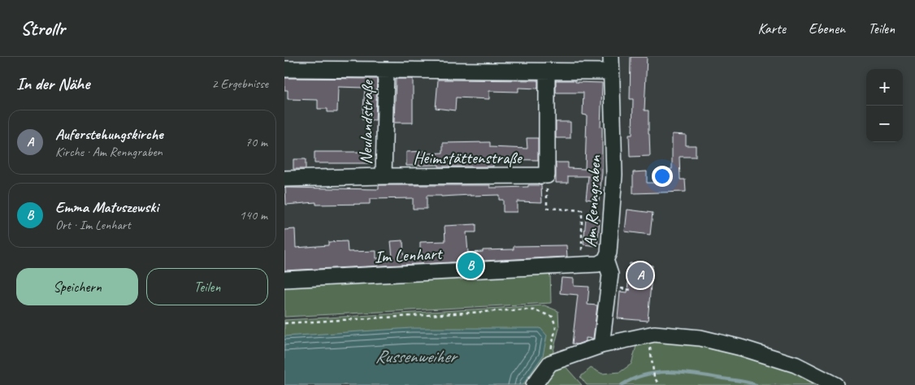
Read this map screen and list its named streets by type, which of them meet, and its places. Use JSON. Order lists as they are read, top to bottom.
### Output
{
  "streets": {
    "street": [
      "Neulandstraße",
      "Heimstättenstraße",
      "Am Renngraben",
      "Im Lenhart"
    ]
  },
  "crossings": [
    ["Neulandstraße", "Heimstättenstraße"],
    ["Am Renngraben", "Im Lenhart"]
  ],
  "water": ["Russenweiher"],
  "page": {
    "header": "Strollr",
    "nav": ["Karte", "Ebenen", "Teilen"],
    "heading": ["In der Nähe", "2 Ergebnisse"],
    "map_buttons": ["+", "−"],
    "list": [
      {
        "mark": "A",
        "name": "Auferstehungskirche",
        "note": "Kirche · Am Renngraben",
        "value": "70 m"
      },
      {
        "mark": "B",
        "name": "Emma Matuszewski",
        "note": "Ort · Im Lenhart",
        "value": "140 m"
      }
    ],
    "pins": ["B", "A"],
    "buttons": ["Speichern", "Teilen"]
  }
}
